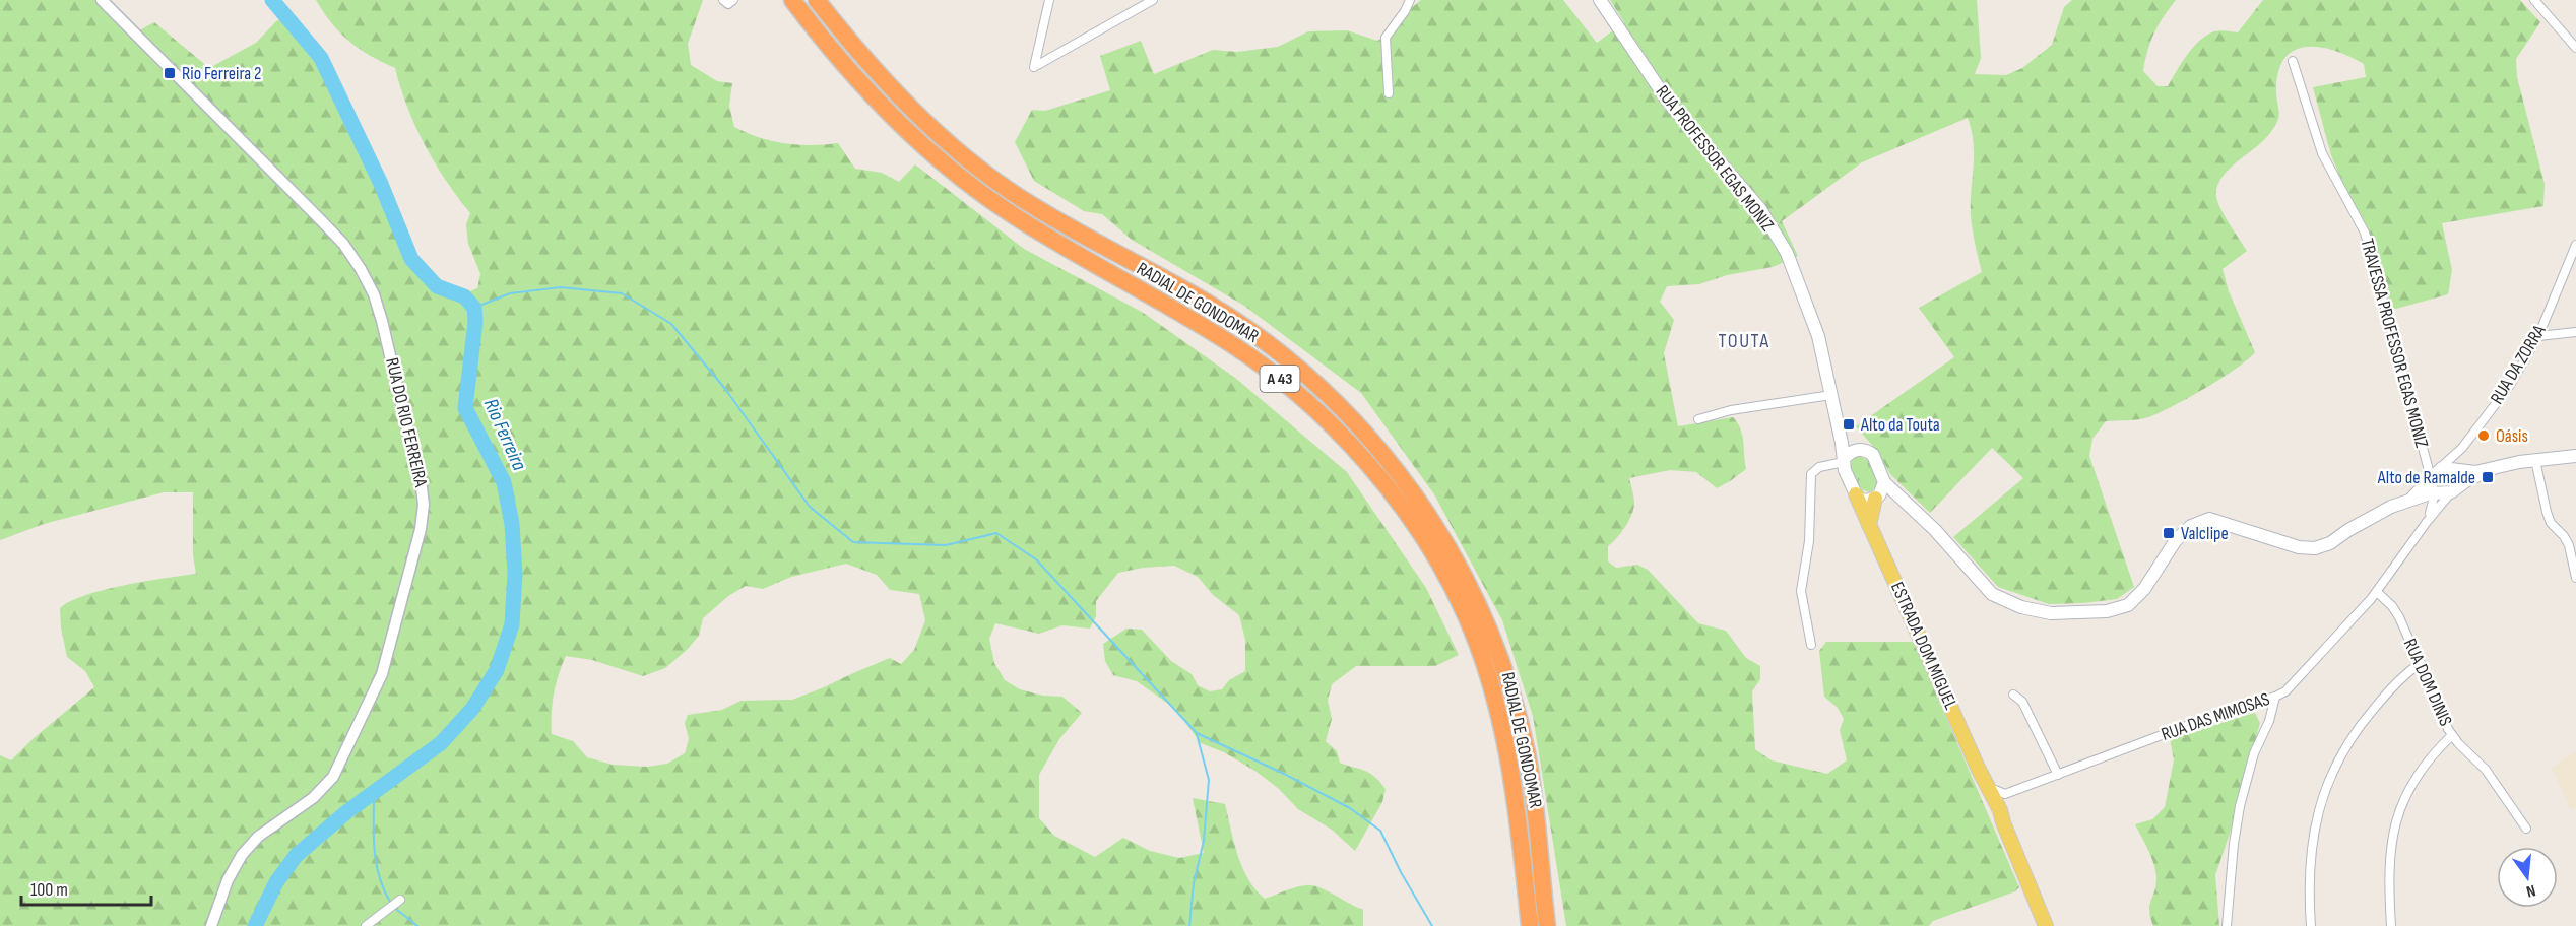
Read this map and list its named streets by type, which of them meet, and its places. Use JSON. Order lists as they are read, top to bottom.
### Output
{
  "streets": {
    "highway": ["RADIAL DE GONDOMAR", "A 43"],
    "main road": ["RUA PROFESSOR EGAS MONIZ", "ESTRADA DOM MIGUEL"],
    "street": [
      "TRAVESSA PROFESSOR EGAS MONIZ",
      "RUA DA ZORRA",
      "RUA DO RIO FERREIRA",
      "RUA DOM DINIS",
      "RUA DAS MIMOSAS"
    ]
  },
  "crossings": [
    ["RUA PROFESSOR EGAS MONIZ", "ESTRADA DOM MIGUEL"],
    ["TRAVESSA PROFESSOR EGAS MONIZ", "RUA DA ZORRA"],
    ["TRAVESSA PROFESSOR EGAS MONIZ", "RUA DAS MIMOSAS"],
    ["RUA DA ZORRA", "RUA DAS MIMOSAS"],
    ["RUA DOM DINIS", "RUA DAS MIMOSAS"]
  ],
  "districts": ["TOUTA"],
  "water": ["Rio Ferreira"],
  "places": {
    "transit": [
      "Rio Ferreira 2",
      "Alto da Touta",
      "Alto de Ramalde",
      "Valclipe"
    ],
    "other": ["Oásis"]
  },
  "scale_bar": "100 m",
  "north": "bottom"
}
